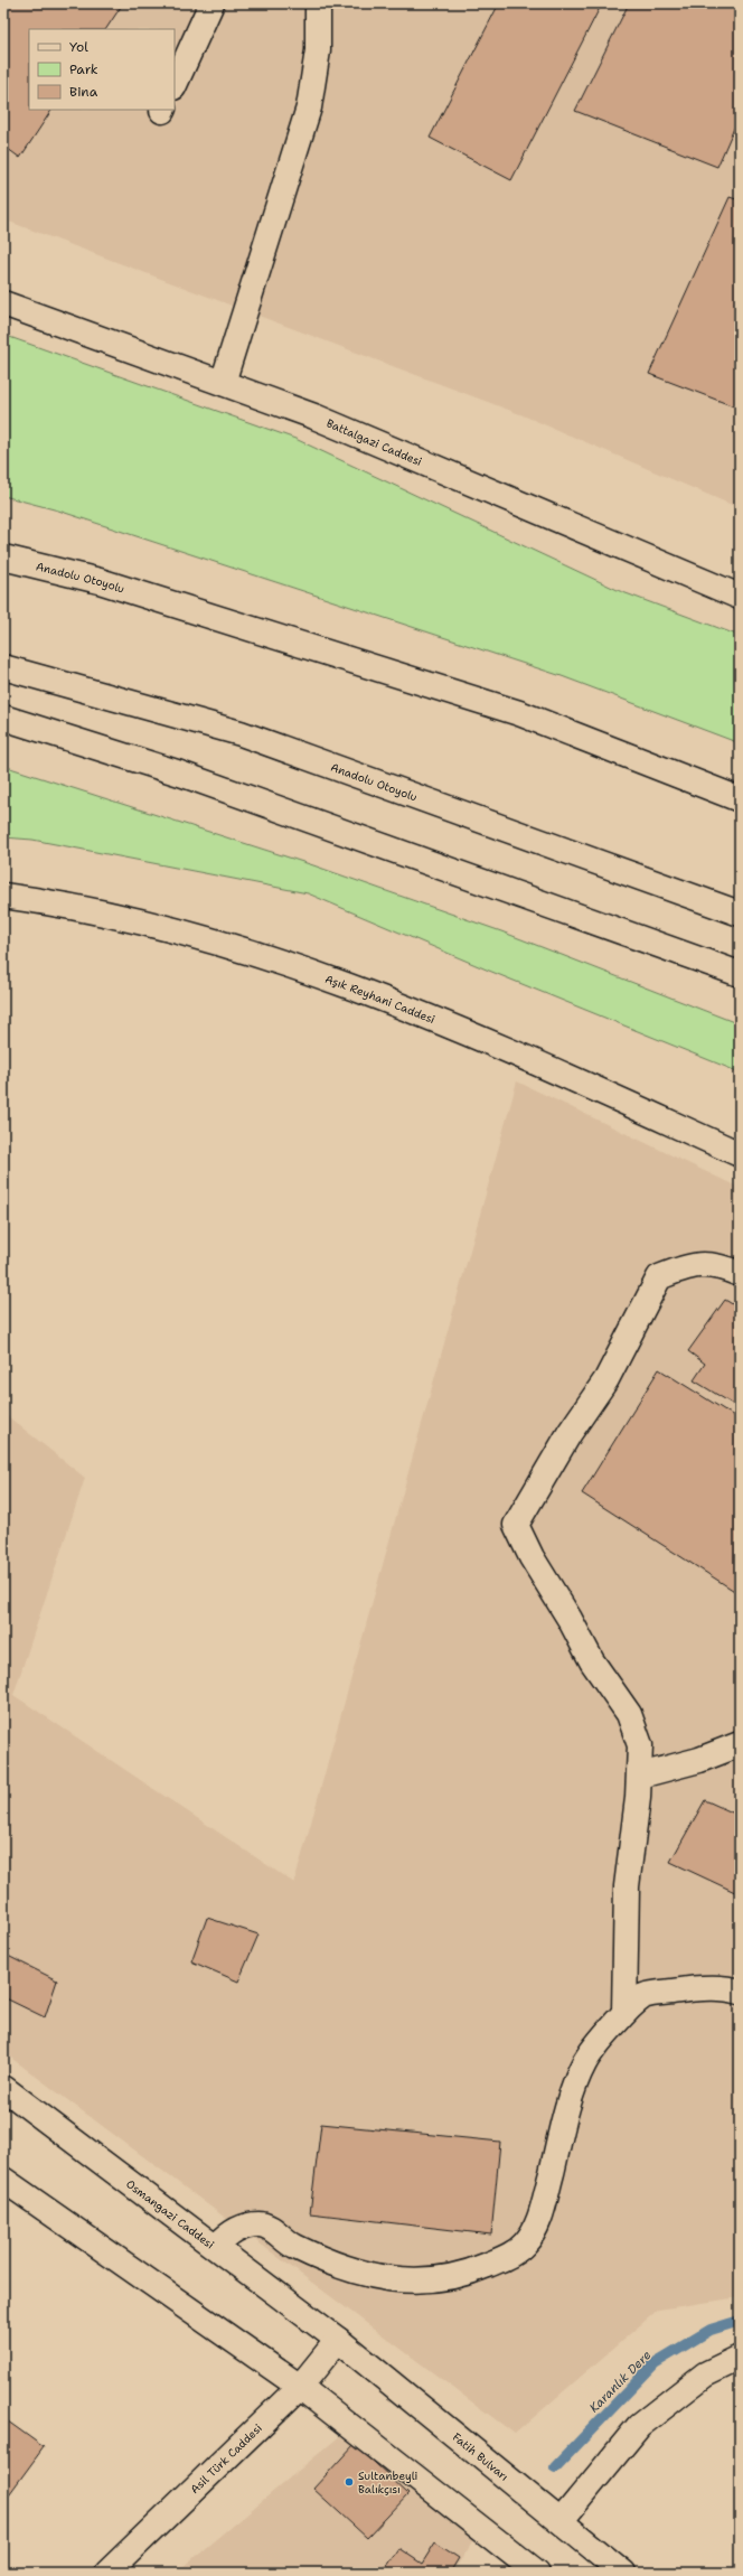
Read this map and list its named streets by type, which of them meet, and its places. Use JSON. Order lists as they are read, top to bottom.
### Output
{
  "streets": {
    "main road": [
      "Battalgazi Caddesi",
      "Anadolu Otoyolu",
      "Aşık Reyhani Caddesi",
      "Osmangazi Caddesi",
      "Fatih Bulvarı",
      "Asil Türk Caddesi"
    ]
  },
  "crossings": [
    ["Osmangazi Caddesi", "Fatih Bulvarı"],
    ["Osmangazi Caddesi", "Asil Türk Caddesi"],
    ["Fatih Bulvarı", "Asil Türk Caddesi"]
  ],
  "water": ["Karanlık Dere"],
  "places": ["Sultanbeyli Balıkçısı"],
  "legend": ["Yol", "Park", "Bina"]
}
